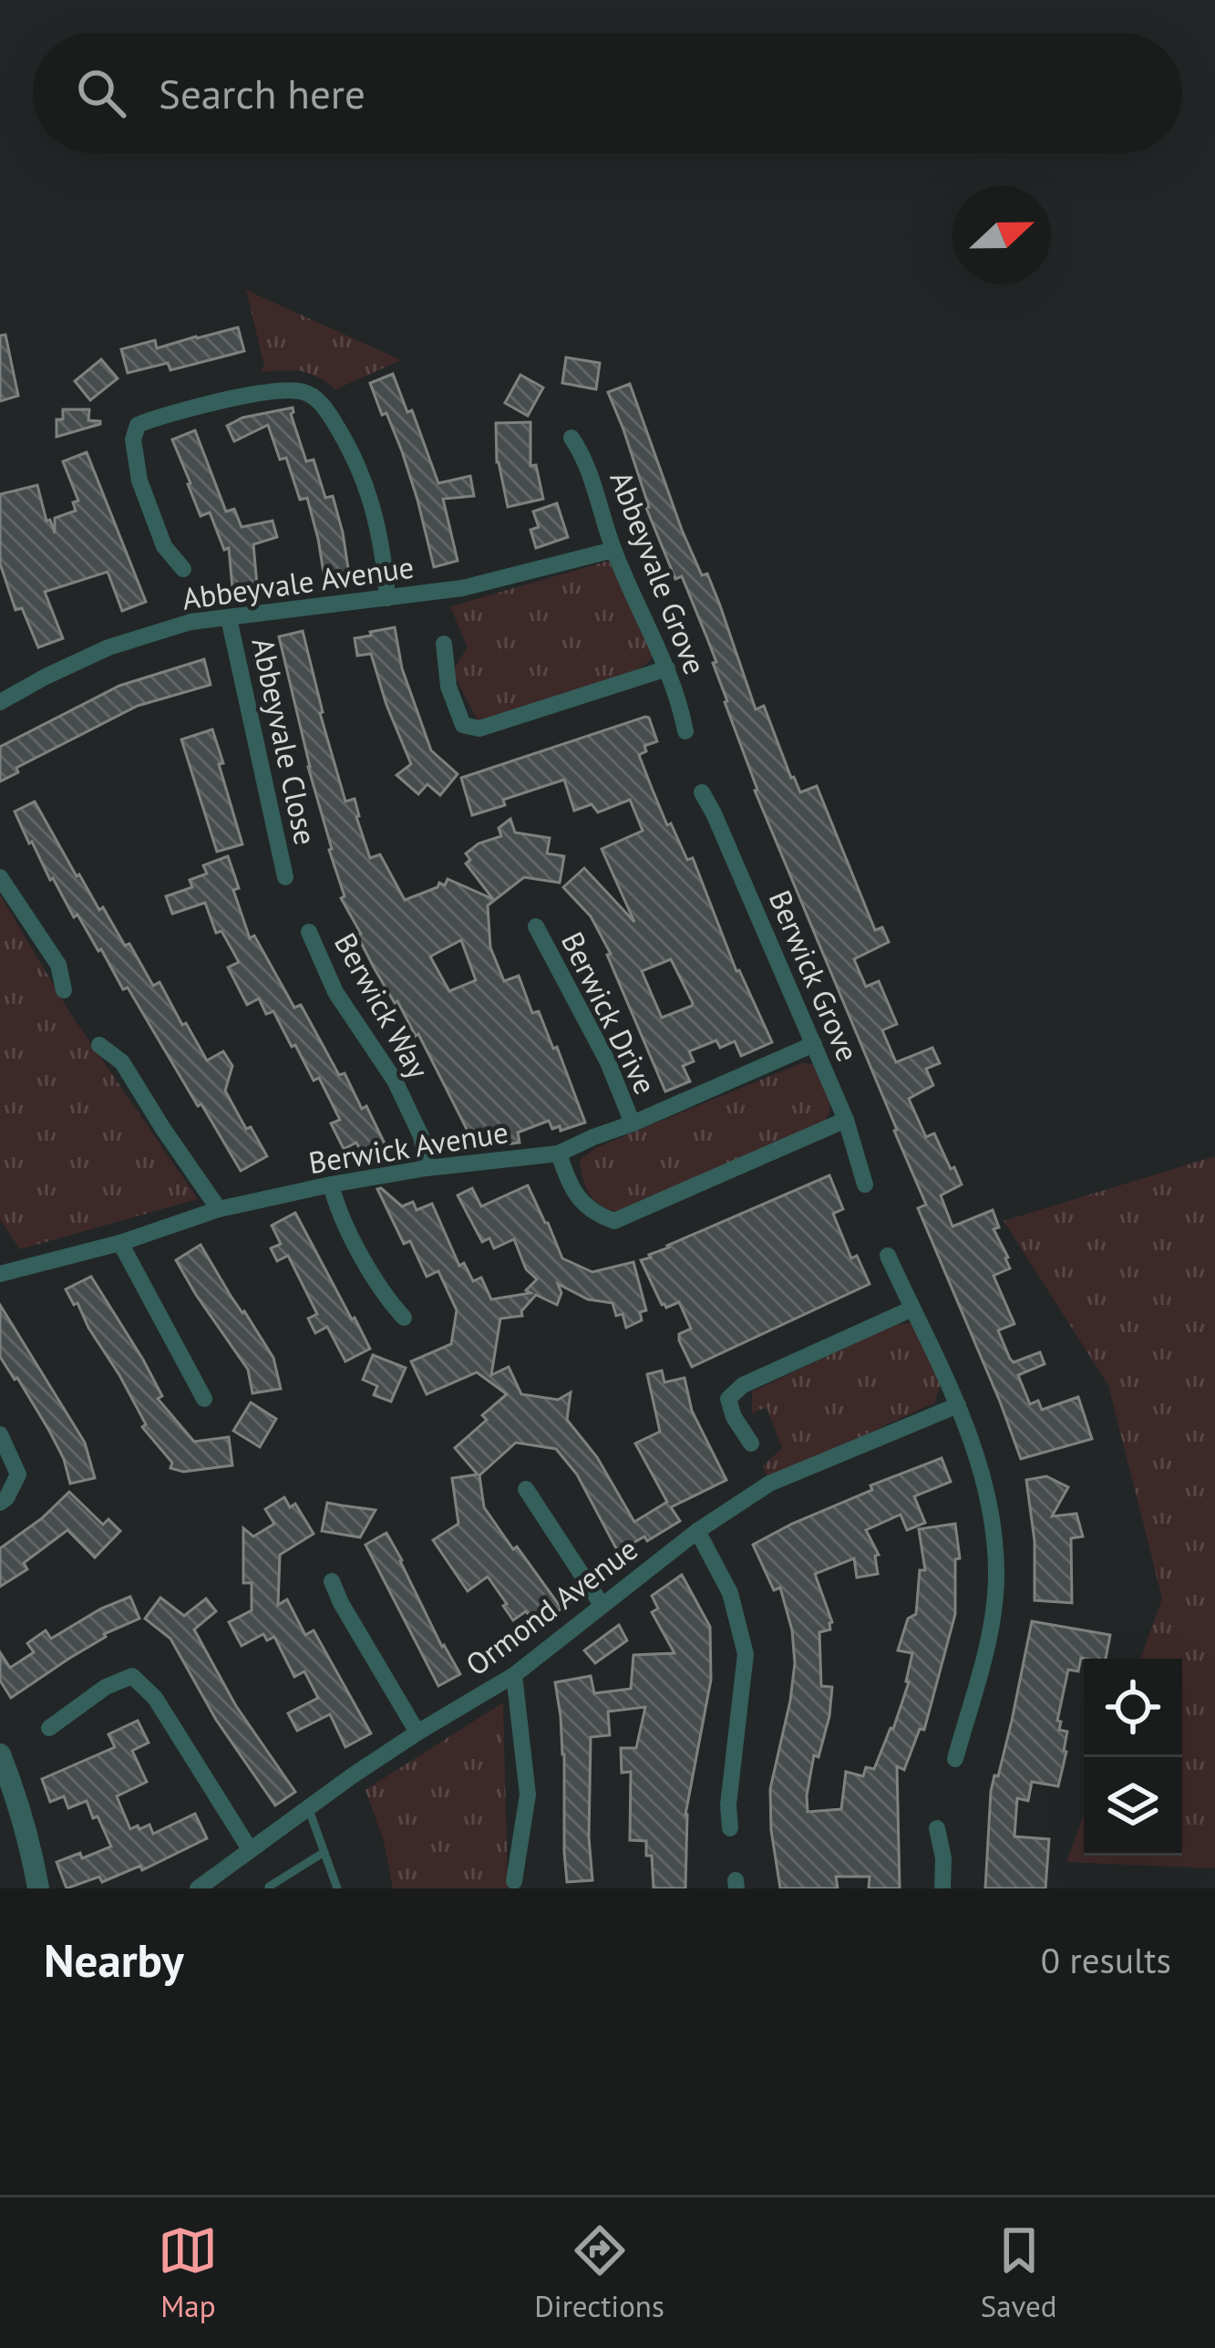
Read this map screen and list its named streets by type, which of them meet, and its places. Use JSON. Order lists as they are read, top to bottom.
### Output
{
  "streets": {
    "street": [
      "Abbeyvale Grove",
      "Abbeyvale Avenue",
      "Abbeyvale Close",
      "Berwick Grove",
      "Berwick Way",
      "Berwick Drive",
      "Berwick Avenue",
      "Ormond Avenue"
    ]
  },
  "crossings": [
    ["Abbeyvale Grove", "Abbeyvale Avenue"],
    ["Abbeyvale Avenue", "Abbeyvale Close"],
    ["Berwick Grove", "Berwick Avenue"],
    ["Berwick Way", "Berwick Avenue"],
    ["Berwick Drive", "Berwick Avenue"]
  ],
  "north": "right",
  "page": {
    "search": "Search here",
    "heading": ["Nearby", "0 results"],
    "nav": ["Map", "Directions", "Saved"]
  }
}
